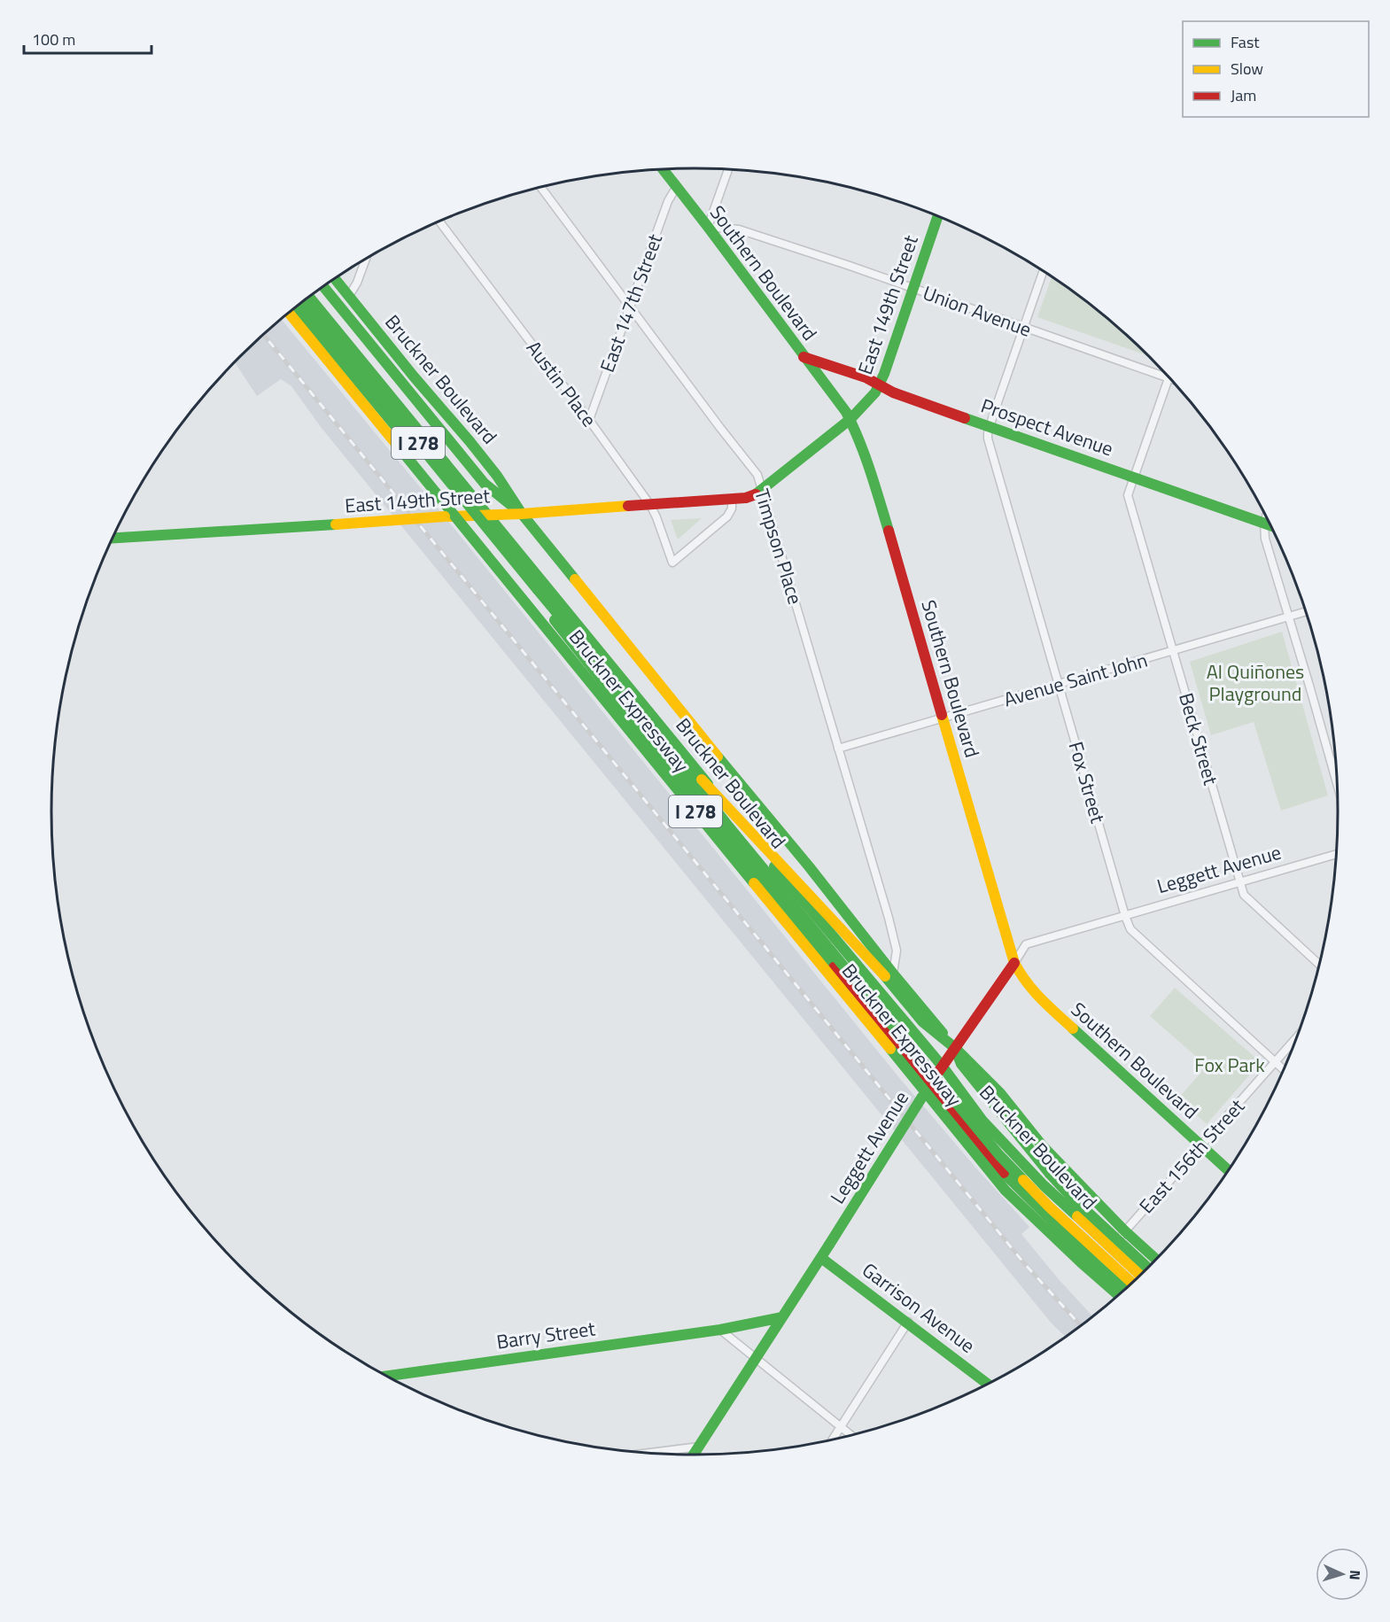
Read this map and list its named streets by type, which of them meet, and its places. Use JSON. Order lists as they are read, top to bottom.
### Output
{
  "streets": {
    "main road": [
      "Southern Boulevard",
      "East 149th Street",
      "Bruckner Boulevard",
      "Prospect Avenue",
      "I 278",
      "Bruckner Expressway",
      "Leggett Avenue",
      "Garrison Avenue",
      "Barry Street"
    ],
    "street": [
      "East 147th Street",
      "Union Avenue",
      "Austin Place",
      "Timpson Place",
      "Avenue Saint John",
      "Beck Street",
      "Fox Street",
      "East 156th Street"
    ]
  },
  "crossings": [
    ["Southern Boulevard", "East 147th Street"],
    ["Southern Boulevard", "East 149th Street"],
    ["Southern Boulevard", "Union Avenue"],
    ["Southern Boulevard", "Prospect Avenue"],
    ["Southern Boulevard", "Avenue Saint John"],
    ["Southern Boulevard", "Leggett Avenue"],
    ["Southern Boulevard", "East 156th Street"],
    ["East 147th Street", "Austin Place"],
    ["East 147th Street", "Timpson Place"],
    ["East 149th Street", "Union Avenue"],
    ["East 149th Street", "Bruckner Boulevard"],
    ["East 149th Street", "Austin Place"],
    ["East 149th Street", "Prospect Avenue"],
    ["East 149th Street", "Timpson Place"],
    ["Union Avenue", "Beck Street"],
    ["Bruckner Boulevard", "Timpson Place"],
    ["Bruckner Boulevard", "Leggett Avenue"],
    ["Bruckner Boulevard", "East 156th Street"],
    ["Prospect Avenue", "Beck Street"],
    ["Prospect Avenue", "Fox Street"],
    ["Timpson Place", "Avenue Saint John"],
    ["Avenue Saint John", "Beck Street"],
    ["Avenue Saint John", "Fox Street"],
    ["Beck Street", "Leggett Avenue"],
    ["Fox Street", "Leggett Avenue"],
    ["Fox Street", "East 156th Street"],
    ["Leggett Avenue", "Garrison Avenue"],
    ["Leggett Avenue", "Barry Street"]
  ],
  "parks": ["Al Quiñones Playground", "Fox Park"],
  "legend": ["Fast", "Slow", "Jam"],
  "scale_bar": "100 m",
  "north": "right"
}
